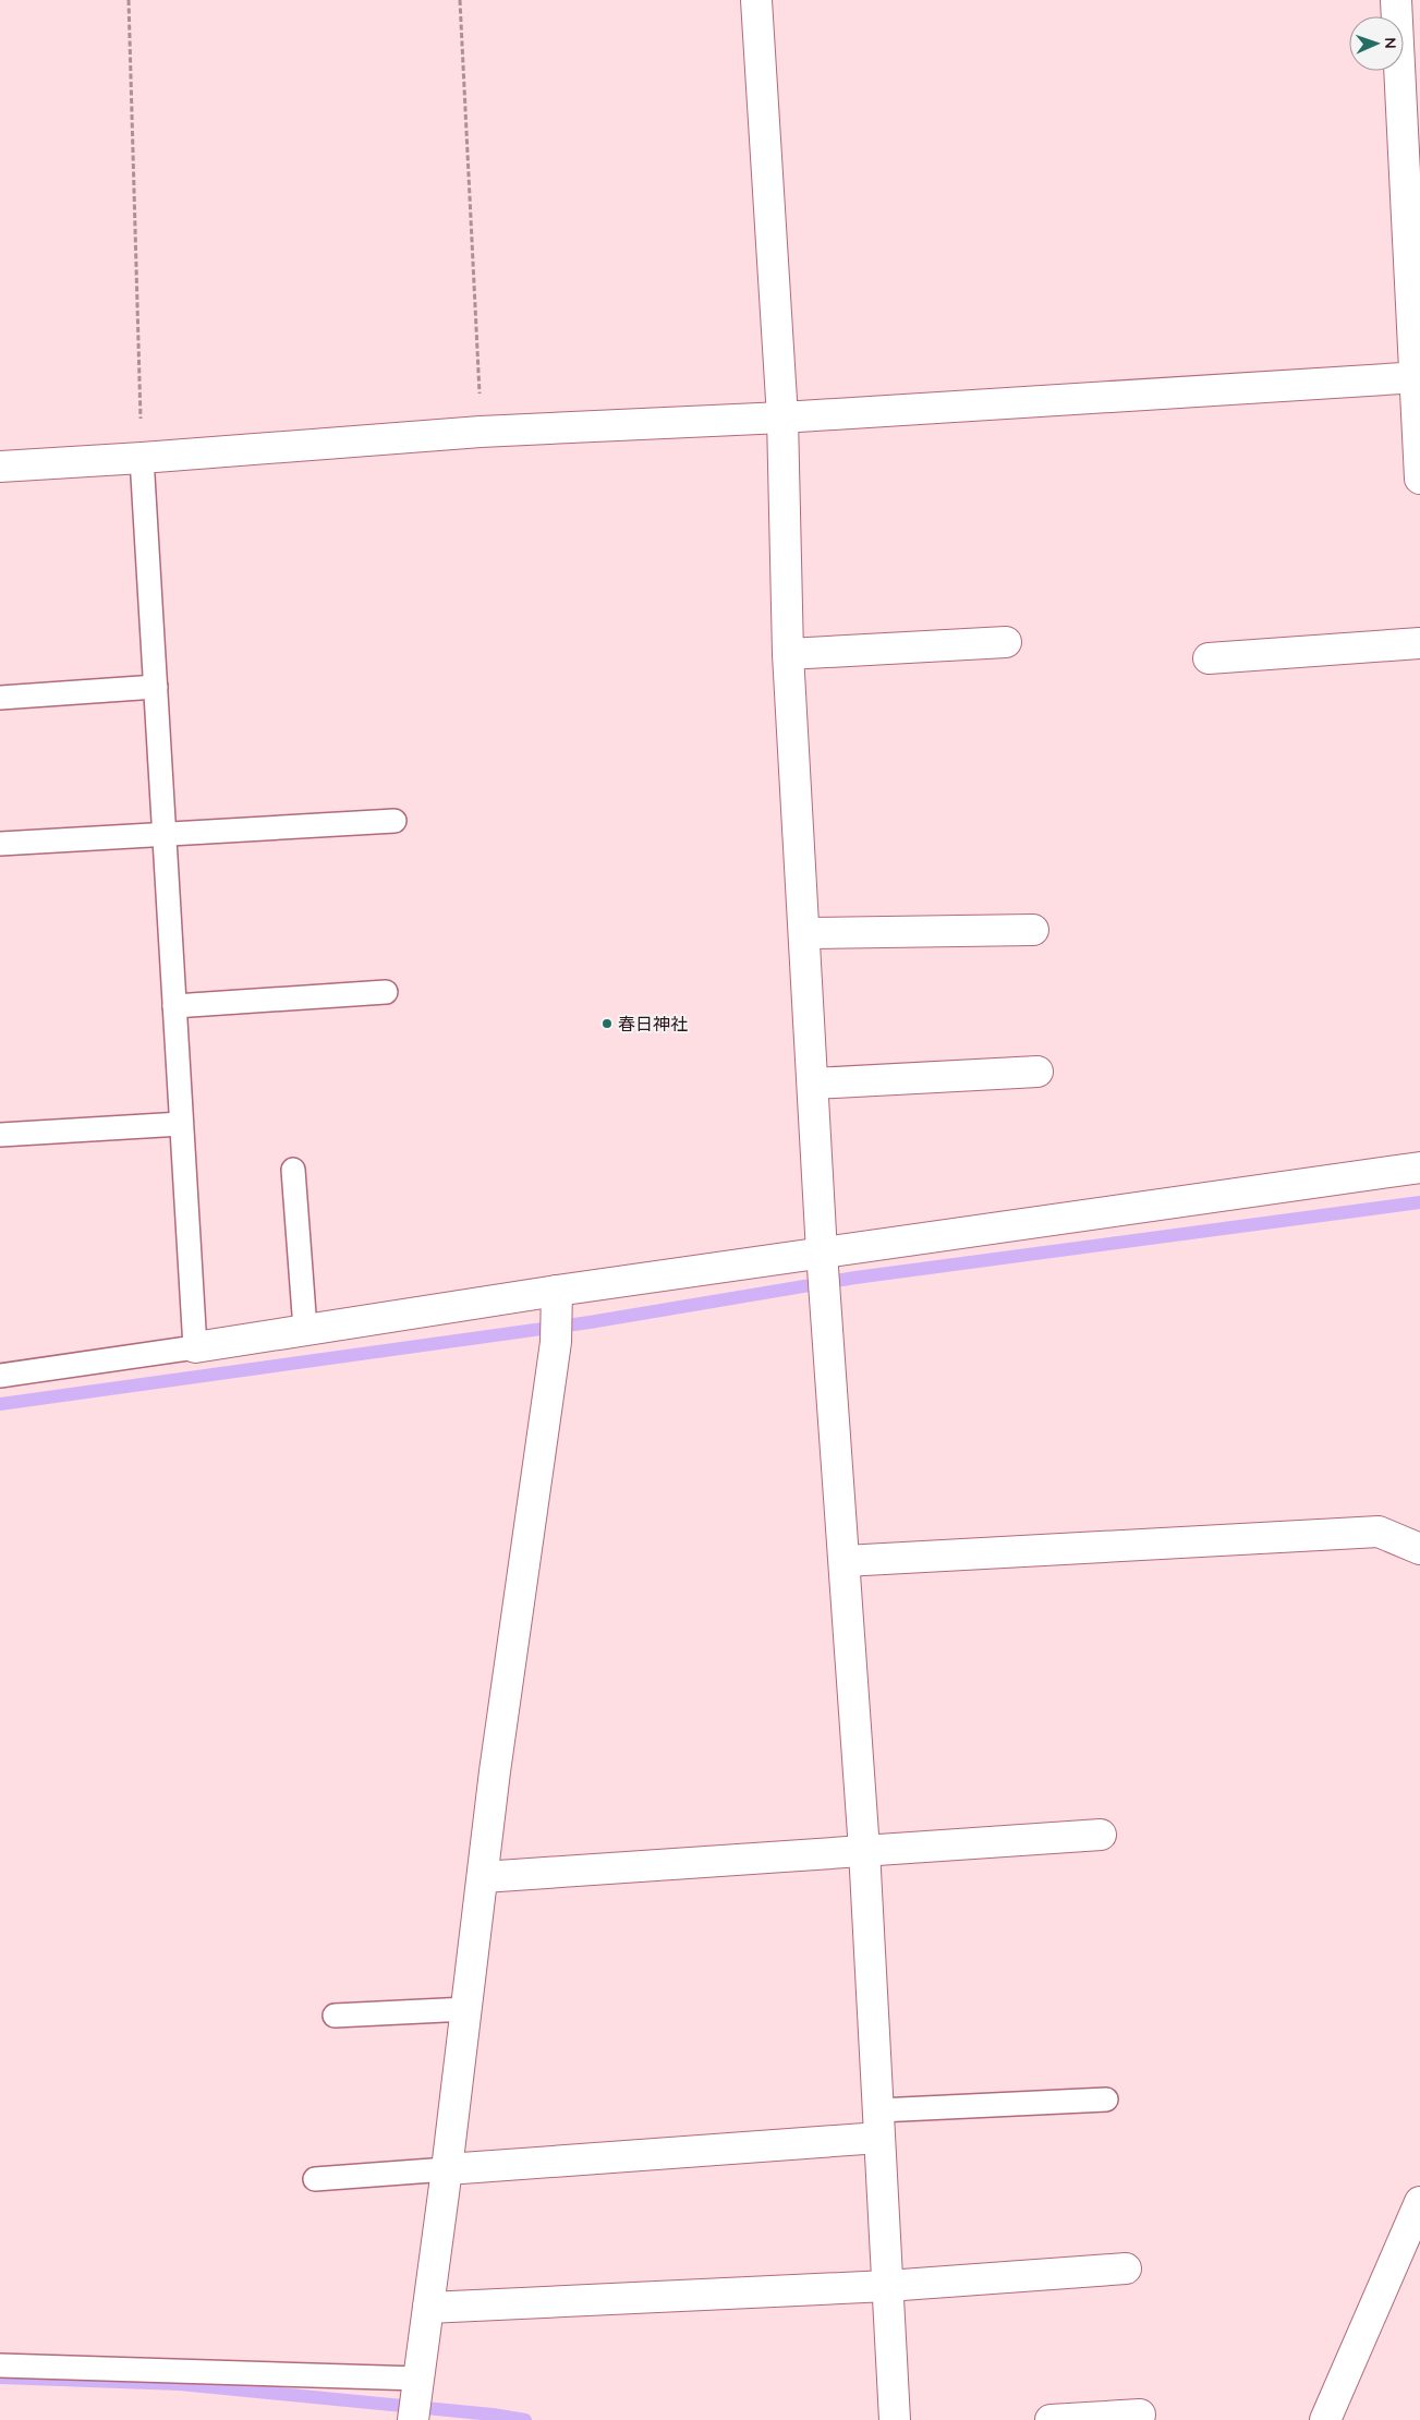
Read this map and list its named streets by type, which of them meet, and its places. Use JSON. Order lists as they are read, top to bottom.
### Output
{
  "places": ["春日神社"],
  "north": "right"
}
